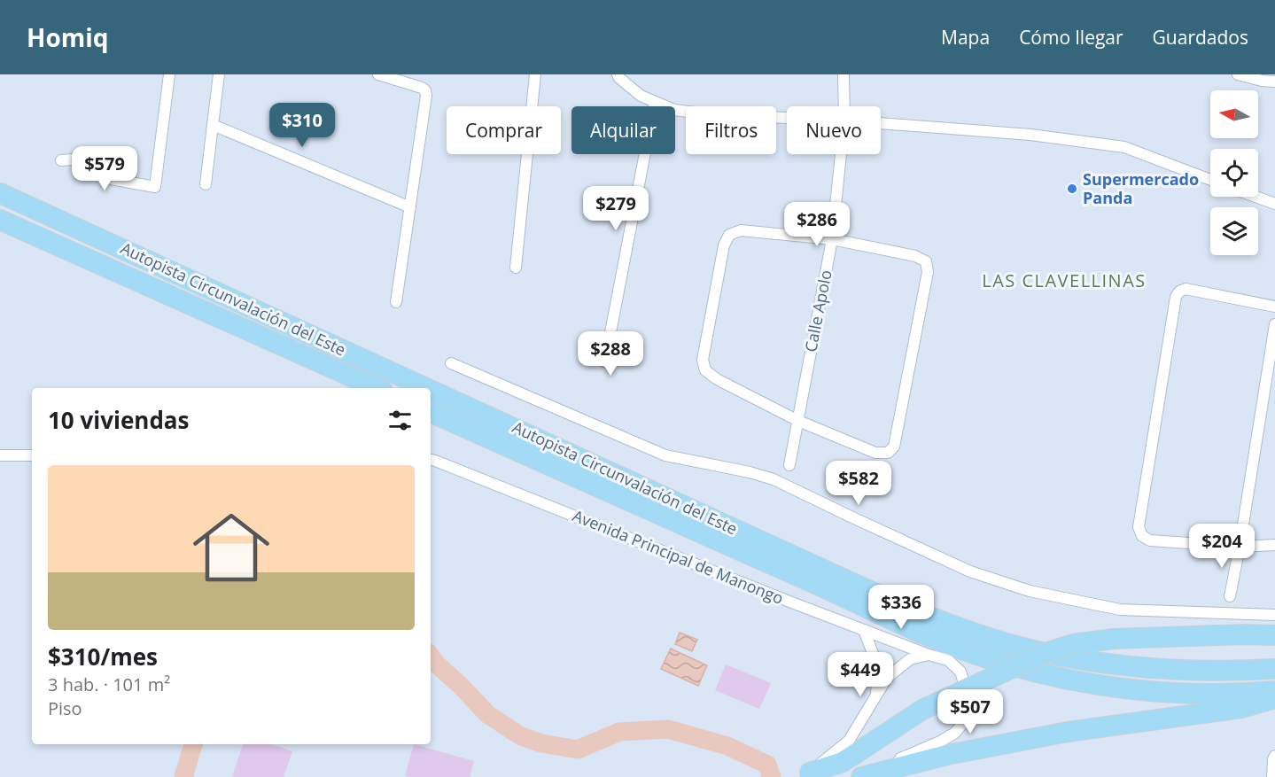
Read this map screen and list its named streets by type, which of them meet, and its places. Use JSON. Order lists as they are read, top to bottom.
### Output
{
  "streets": {
    "highway": ["Autopista Circunvalación del Este"],
    "street": ["Calle Apolo", "Avenida Principal de Manongo"]
  },
  "districts": ["LAS CLAVELLINAS"],
  "places": ["Supermercado Panda"],
  "north": "left",
  "page": {
    "header": "Homiq",
    "nav": ["Mapa", "Cómo llegar", "Guardados"],
    "price": [
      "$310",
      "$579",
      "$279",
      "$286",
      "$288",
      "$582",
      "$204",
      "$336",
      "$449",
      "$507"
    ],
    "chip": [
      "Comprar",
      "Alquilar",
      "Filtros",
      "Nuevo"
    ],
    "heading": "10 viviendas",
    "list": [
      {
        "name": "$310/mes",
        "note": "3 hab. · 101 m² · Piso"
      }
    ]
  }
}
